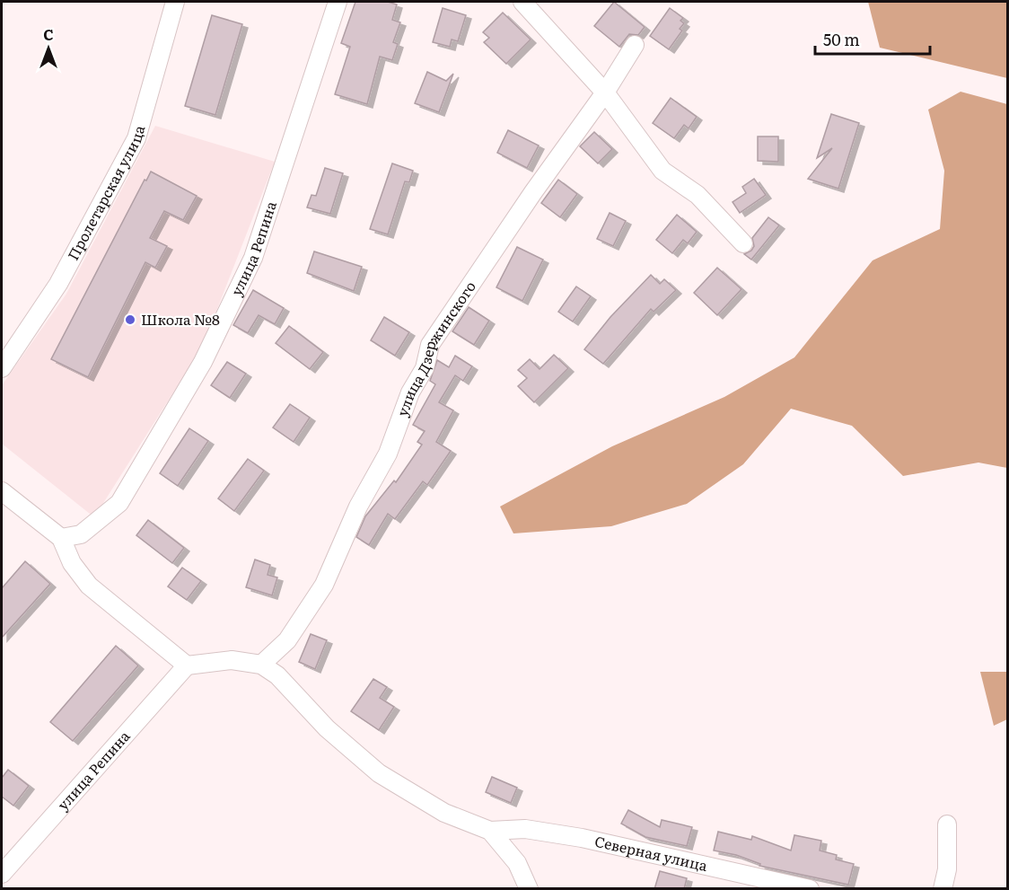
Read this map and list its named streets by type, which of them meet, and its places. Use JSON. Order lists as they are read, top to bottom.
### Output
{
  "streets": {
    "street": [
      "Пролетарская улица",
      "улица Репина",
      "улица Дзержинского",
      "Северная улица"
    ]
  },
  "crossings": [
    ["улица Дзержинского", "Северная улица"]
  ],
  "places": ["Школа №8"],
  "scale_bar": "50 m",
  "north": "top"
}
